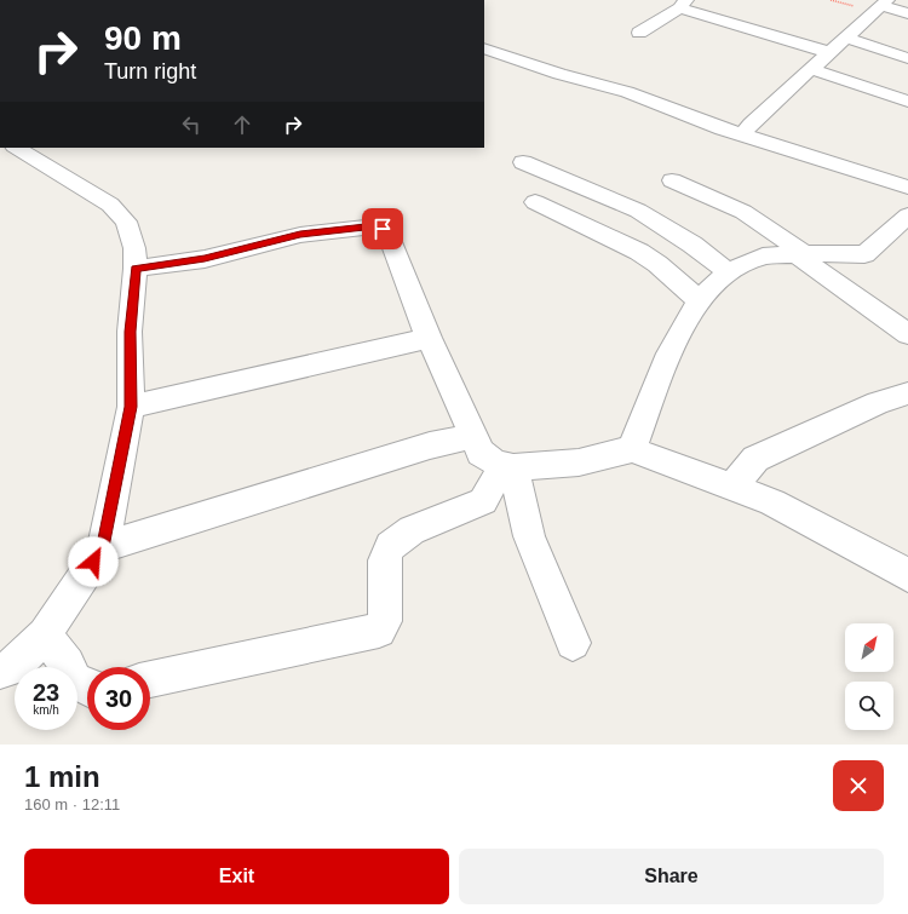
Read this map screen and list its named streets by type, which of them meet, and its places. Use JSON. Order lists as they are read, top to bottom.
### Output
{
  "north": "top right",
  "page": {
    "turn": ["90 m", "Turn right"],
    "speed": "23 km/h",
    "limit": "30",
    "heading": ["1 min", "160 m · 12:11"],
    "buttons": ["Exit", "Share"]
  }
}
